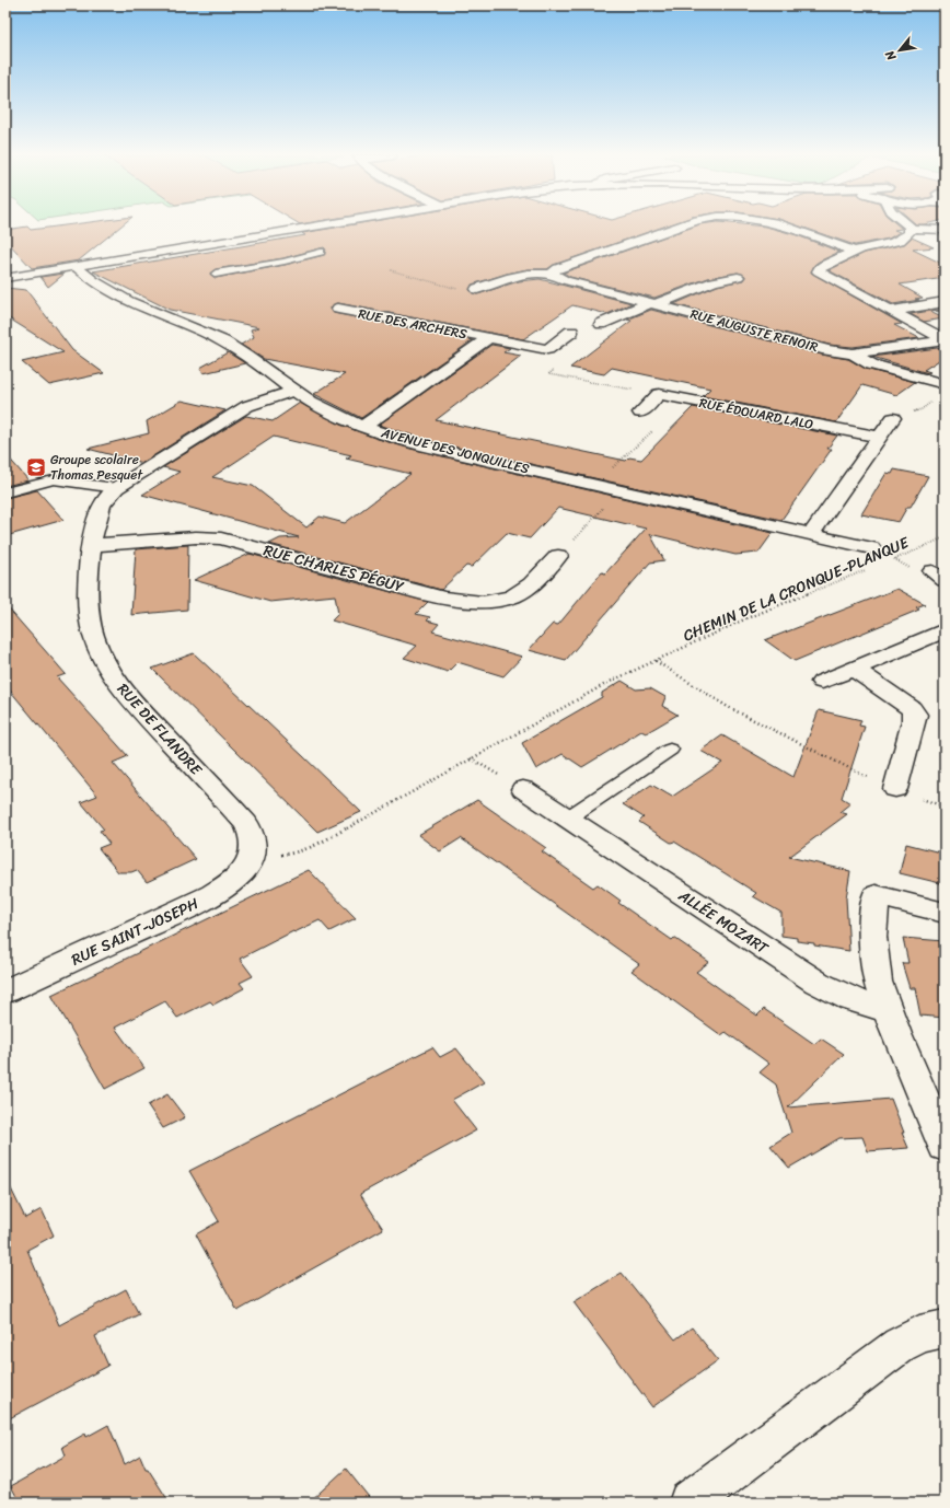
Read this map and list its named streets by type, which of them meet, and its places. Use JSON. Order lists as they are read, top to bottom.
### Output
{
  "streets": {
    "street": [
      "RUE DES ARCHERS",
      "RUE AUGUSTE RENOIR",
      "RUE ÉDOUARD LALO",
      "AVENUE DES JONQUILLES",
      "RUE CHARLES PÉGUY",
      "RUE DE FLANDRE",
      "ALLÉE MOZART",
      "RUE SAINT-JOSEPH"
    ],
    "path": ["CHEMIN DE LA CRONQUE-PLANQUE"]
  },
  "crossings": [
    ["RUE DES ARCHERS", "AVENUE DES JONQUILLES"],
    ["AVENUE DES JONQUILLES", "RUE DE FLANDRE"],
    ["RUE CHARLES PÉGUY", "RUE DE FLANDRE"],
    ["CHEMIN DE LA CRONQUE-PLANQUE", "RUE DE FLANDRE"],
    ["CHEMIN DE LA CRONQUE-PLANQUE", "RUE SAINT-JOSEPH"],
    ["RUE DE FLANDRE", "RUE SAINT-JOSEPH"]
  ],
  "places": {
    "school or university": ["Groupe scolaire Thomas Pesquet"]
  },
  "north": "bottom left"
}
